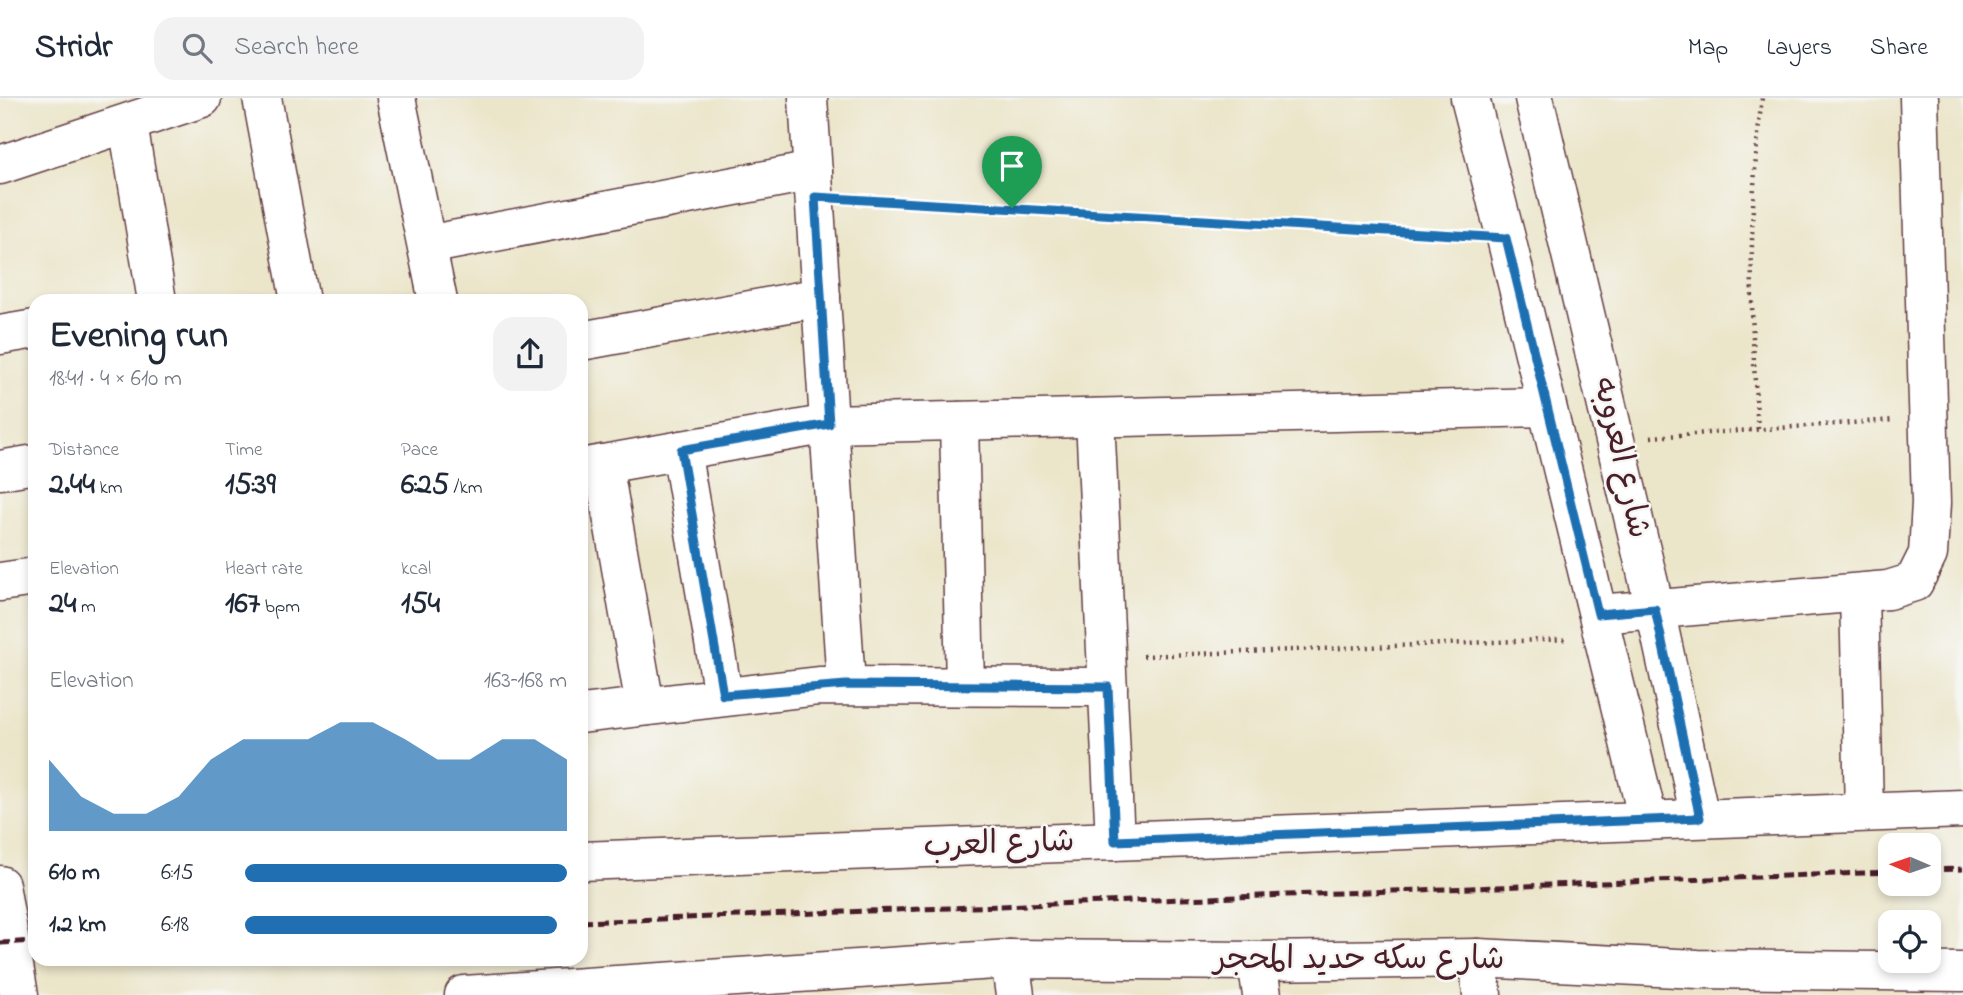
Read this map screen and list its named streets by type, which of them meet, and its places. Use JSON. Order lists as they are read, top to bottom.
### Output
{
  "streets": {
    "street": ["شارع العروبه", "شارع العرب", "شارع سكه حديد المحجر"]
  },
  "crossings": [
    ["شارع العروبه", "شارع العرب"]
  ],
  "north": "left",
  "page": {
    "header": "Stridr",
    "search": "Search here",
    "nav": ["Map", "Layers", "Share"],
    "heading": ["Evening run", "18:41 · 4 × 610 m"],
    "stats": [
      ["Distance", "2.44 km"],
      ["Time", "15:39"],
      ["Pace", "6:25 /km"],
      ["Elevation", "24 m"],
      ["Heart rate", "167 bpm"],
      ["kcal", "154"]
    ],
    "chart": ["Elevation", "163–168 m"],
    "list": [
      {
        "name": "610 m",
        "note": "6:15"
      },
      {
        "name": "1.2 km",
        "note": "6:18"
      }
    ]
  }
}
